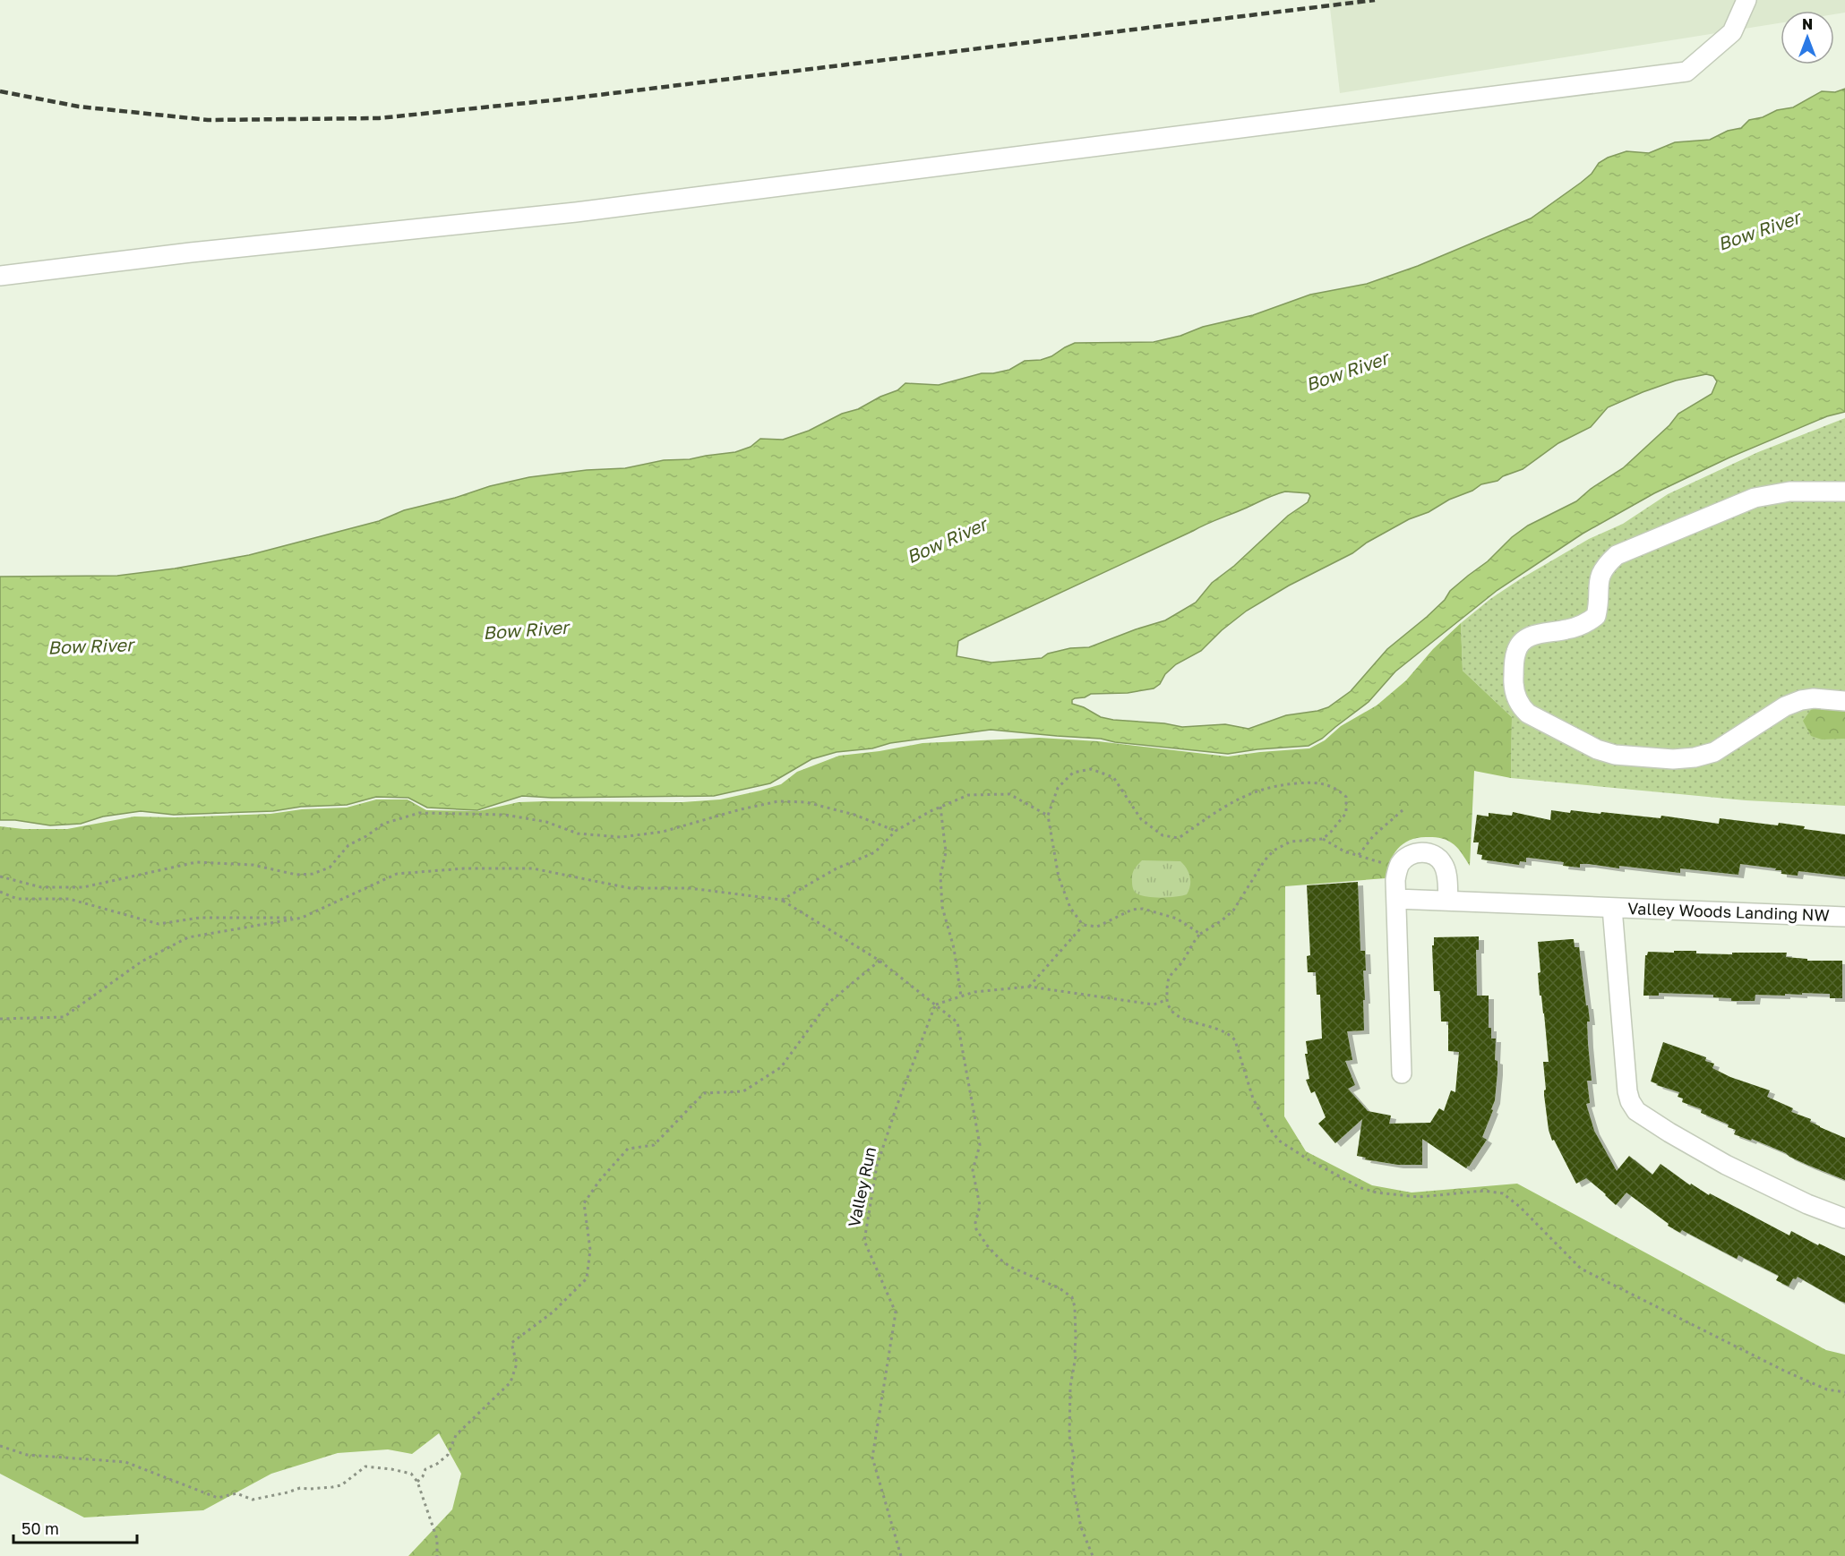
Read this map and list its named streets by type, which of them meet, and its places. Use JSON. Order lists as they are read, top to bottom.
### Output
{
  "streets": {
    "street": ["Valley Woods Landing NW"],
    "path": ["Valley Run"]
  },
  "water": ["Bow River"],
  "scale_bar": "50 m",
  "north": "top"
}
